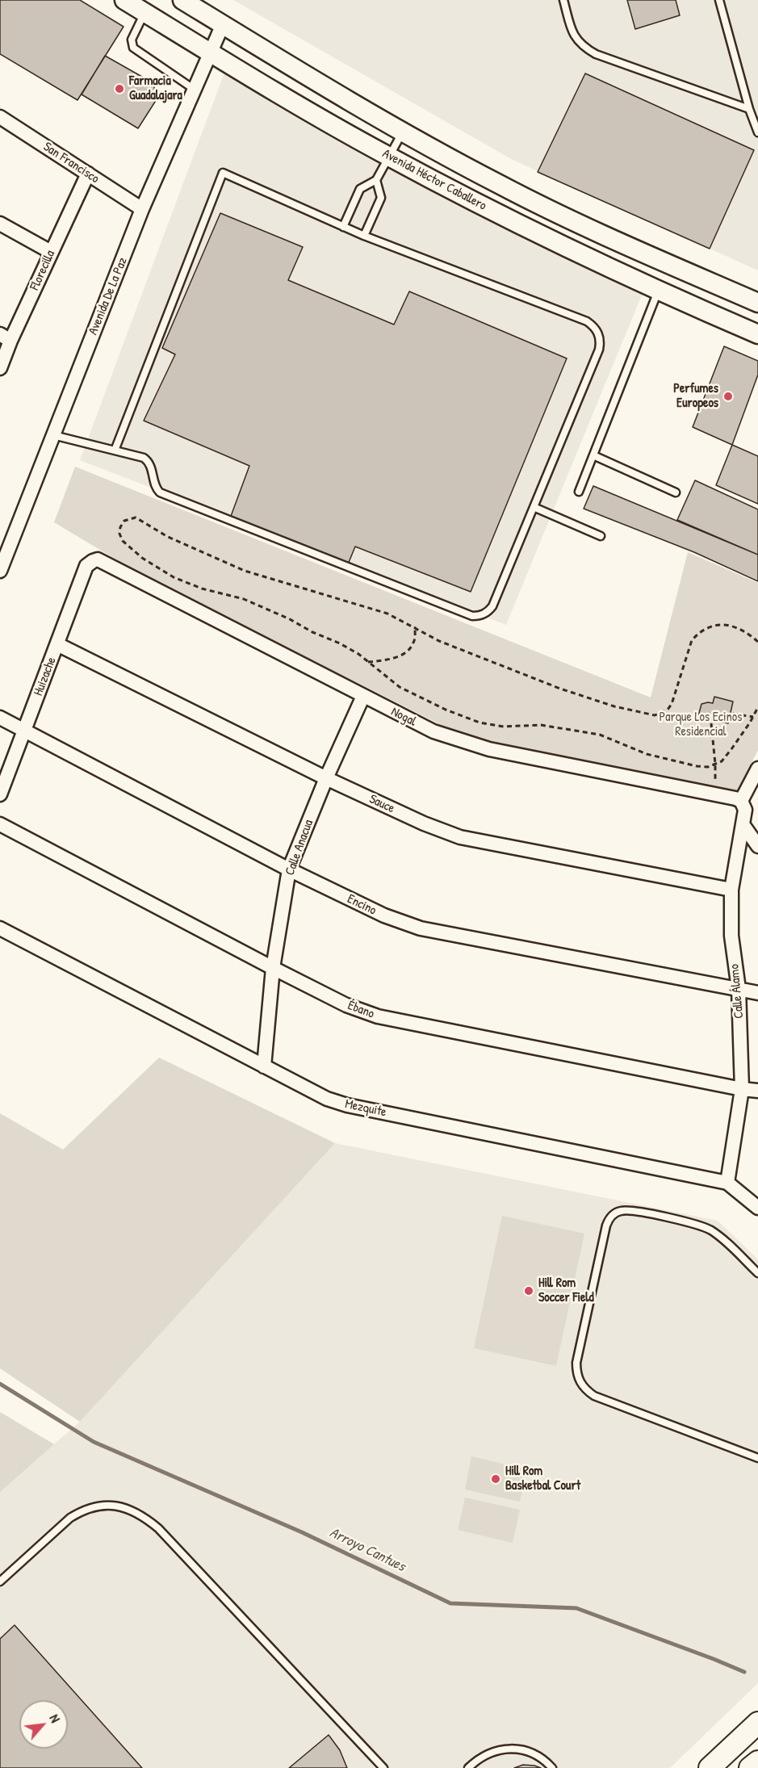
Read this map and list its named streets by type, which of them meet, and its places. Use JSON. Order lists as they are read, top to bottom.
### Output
{
  "streets": {
    "main road": ["Avenida Héctor Caballero"],
    "street": [
      "San Francisco",
      "Florecilla",
      "Avenida De La Paz",
      "Huizache",
      "Nogal",
      "Sauce",
      "Calle Anacua",
      "Encino",
      "Calle Álamo",
      "Ébano",
      "Mezquite"
    ]
  },
  "crossings": [
    ["San Francisco", "Florecilla"],
    ["San Francisco", "Avenida De La Paz"],
    ["Avenida Héctor Caballero", "Avenida De La Paz"],
    ["Huizache", "Nogal"],
    ["Huizache", "Sauce"],
    ["Huizache", "Encino"],
    ["Nogal", "Calle Anacua"],
    ["Nogal", "Calle Álamo"],
    ["Sauce", "Calle Anacua"],
    ["Sauce", "Calle Álamo"],
    ["Calle Anacua", "Encino"],
    ["Calle Anacua", "Ébano"],
    ["Calle Anacua", "Mezquite"],
    ["Encino", "Calle Álamo"],
    ["Calle Álamo", "Ébano"],
    ["Calle Álamo", "Mezquite"]
  ],
  "water": ["Arroyo Cantues"],
  "parks": ["Parque Los Ecinos Residencial"],
  "places": [
    "Farmacia Guadalajara",
    "Perfumes Europeos",
    "Hill Rom Soccer Field",
    "Hill Rom Basketbal Court"
  ],
  "north": "top right"
}
